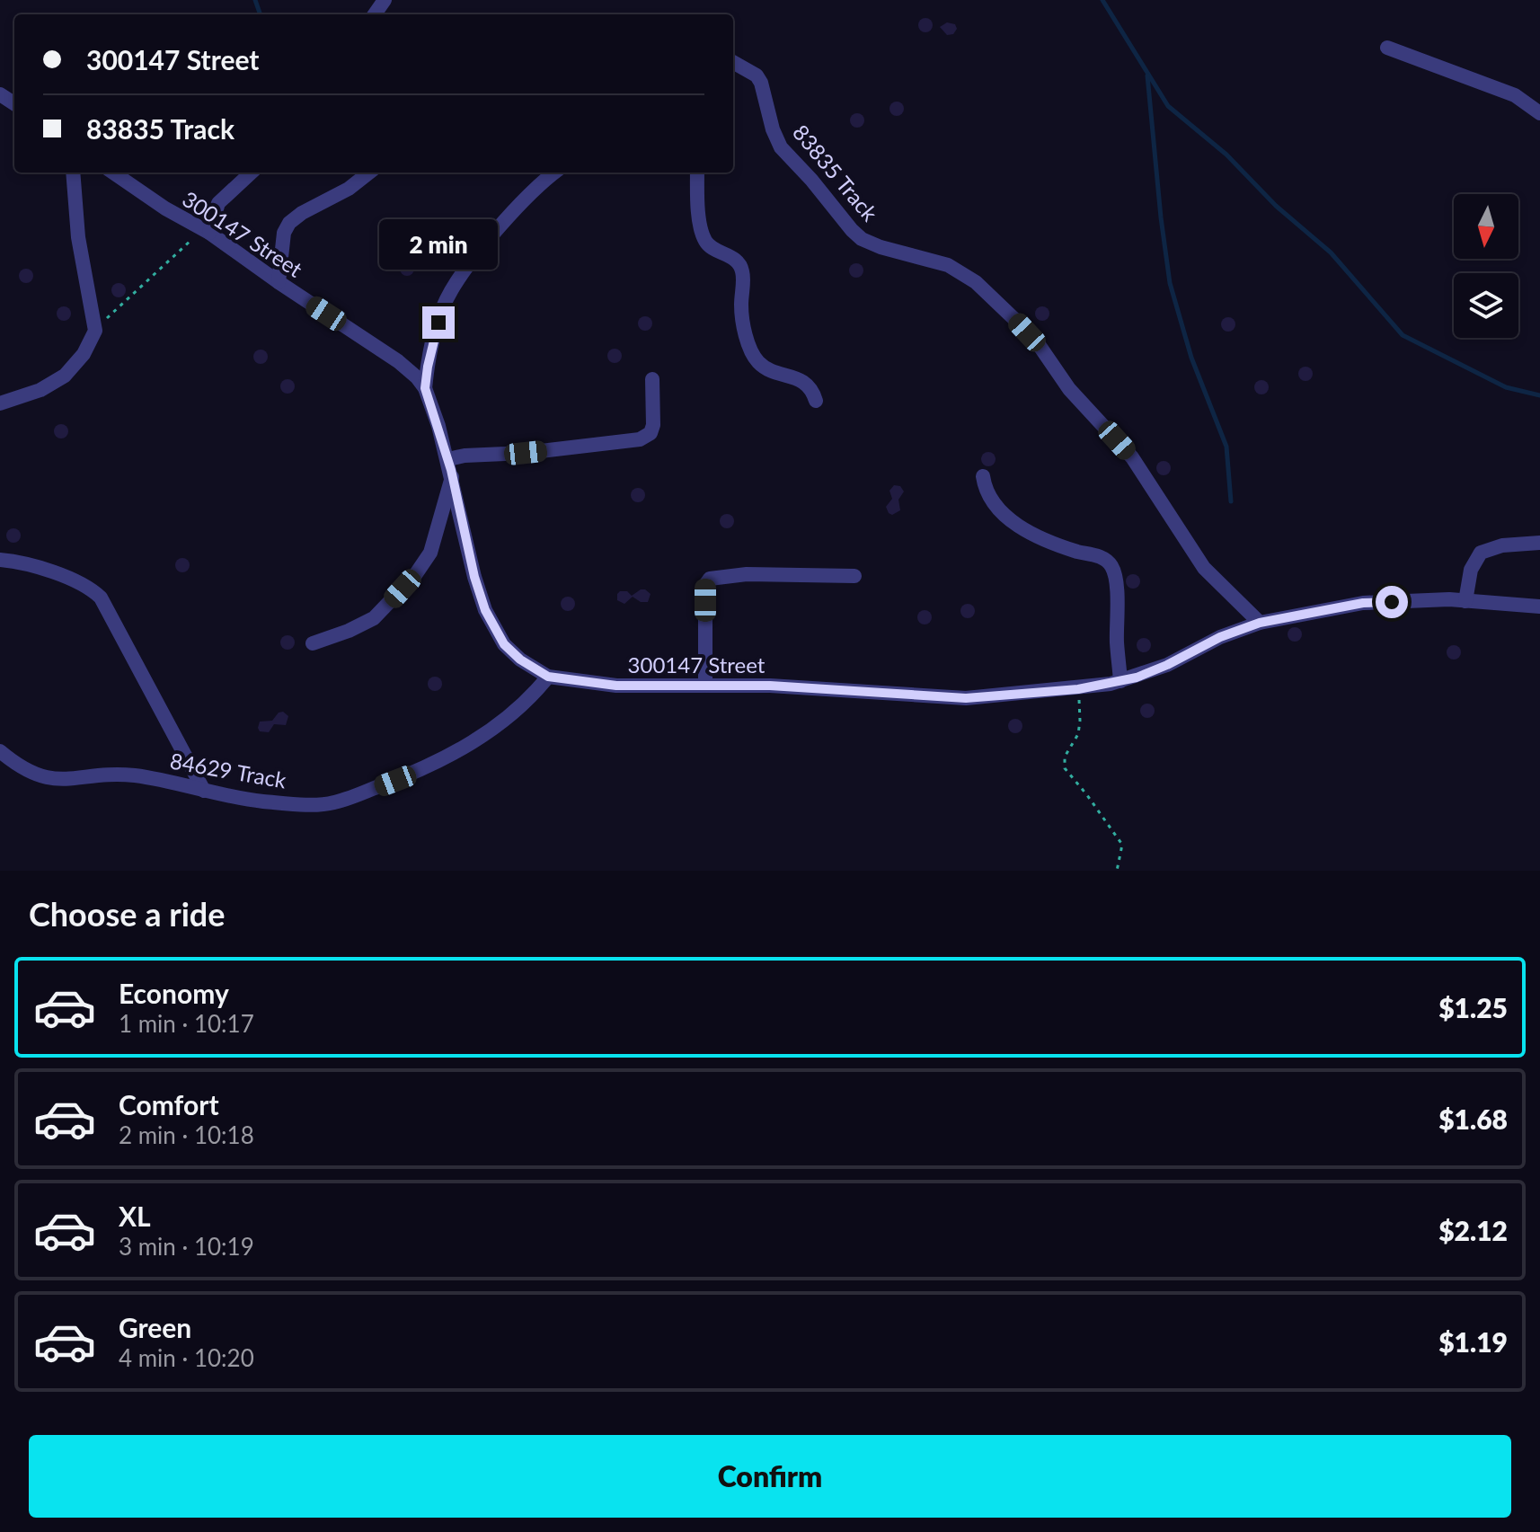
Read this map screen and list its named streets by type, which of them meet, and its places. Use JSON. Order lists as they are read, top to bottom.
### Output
{
  "streets": {
    "street": ["83835 Track", "300147 Street", "84629 Track"]
  },
  "crossings": [
    ["83835 Track", "300147 Street"],
    ["300147 Street", "84629 Track"]
  ],
  "north": "bottom",
  "page": {
    "banner": ["300147 Street", "83835 Track"],
    "bubble": "2 min",
    "heading": "Choose a ride",
    "list": [
      {
        "name": "Economy",
        "note": "1 min · 10:17",
        "value": "$1.25"
      },
      {
        "name": "Comfort",
        "note": "2 min · 10:18",
        "value": "$1.68"
      },
      {
        "name": "XL",
        "note": "3 min · 10:19",
        "value": "$2.12"
      },
      {
        "name": "Green",
        "note": "4 min · 10:20",
        "value": "$1.19"
      }
    ],
    "buttons": "Confirm"
  }
}
